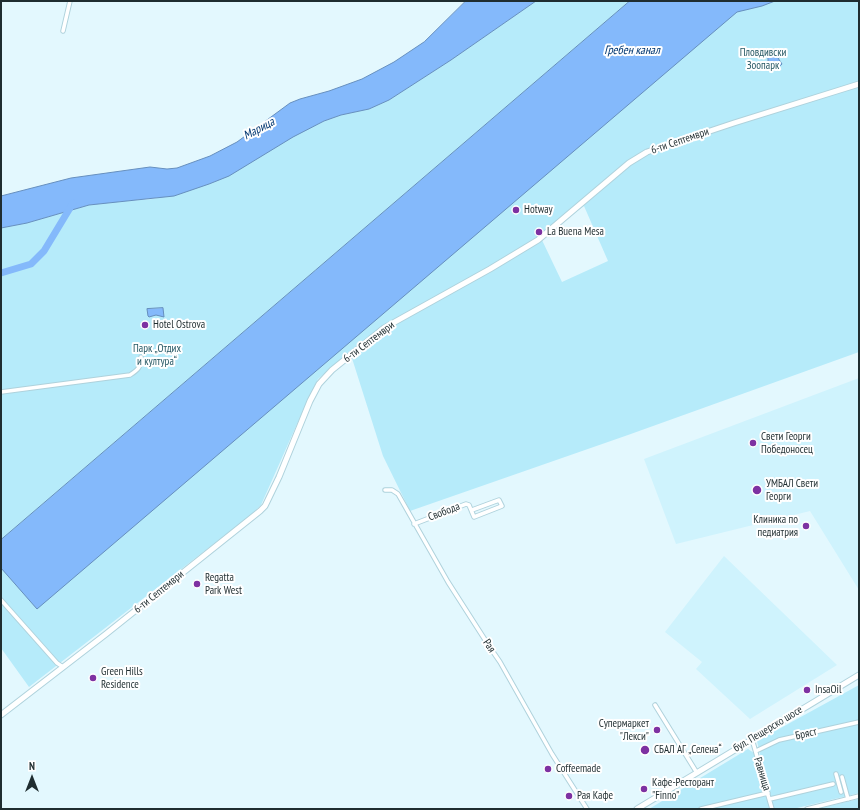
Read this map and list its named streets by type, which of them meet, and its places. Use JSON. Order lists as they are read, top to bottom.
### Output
{
  "streets": {
    "street": [
      "6-ти Септември",
      "Свобода",
      "Рая",
      "бул. Пещерско шосе",
      "Бряст",
      "Равнища"
    ]
  },
  "crossings": [
    ["Свобода", "Рая"],
    ["бул. Пещерско шосе", "Равнища"],
    ["Бряст", "Равнища"]
  ],
  "water": ["Гребен канал", "Марица"],
  "parks": ["Пловдивски Зоопарк", "Парк „Отдих и култура“"],
  "places": [
    "Hotway",
    "La Buena Mesa",
    "Hotel Ostrova",
    "Свети Георги Победоносец",
    "УМБАЛ Свети Георги",
    "Клиника по педиатрия",
    "Regatta Park West",
    "Green Hills Residence",
    "InsaOil",
    "Супермаркет \"Лекси\"",
    "СБАЛ АГ „Селена“",
    "Coffeemade",
    "Кафе-Ресторант \"Finno\"",
    "Рая Кафе"
  ],
  "north": "top"
}
